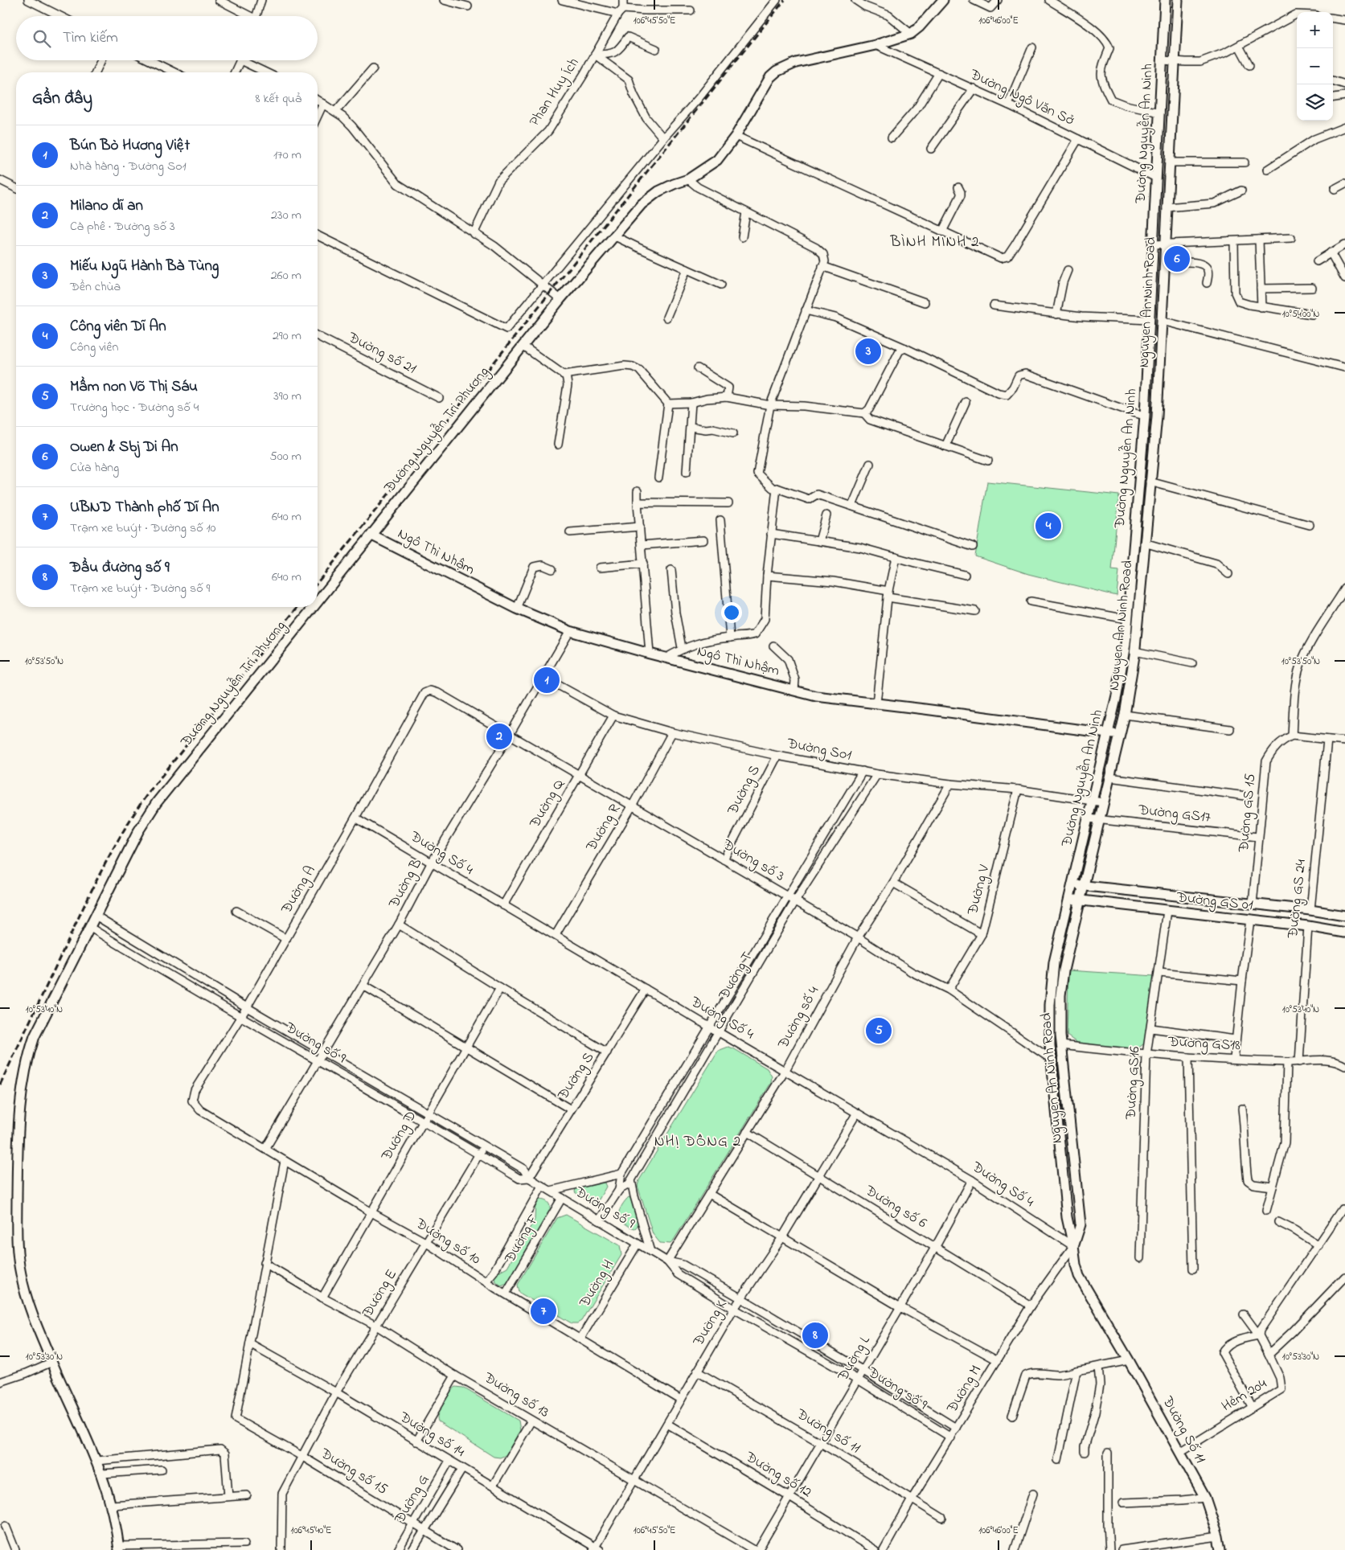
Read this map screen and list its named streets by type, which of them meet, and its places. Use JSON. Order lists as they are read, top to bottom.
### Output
{
  "streets": {
    "main road": [
      "Đường Nguyễn An Ninh",
      "Nguyen An Ninh Road",
      "Đường Nguyễn Tri Phương",
      "Ngô Thì Nhậm",
      "Đường GS 24",
      "Đường GS 01",
      "Đường Số 11"
    ],
    "street": [
      "Phan Huy Ích",
      "Đường Ngô Văn Sở",
      "Đường số 21",
      "Đường So1",
      "Đường S",
      "Đường Q",
      "Đường GS 15",
      "Đường GS17",
      "Đường R",
      "Đường Số 4",
      "Đường số 3",
      "Đường B",
      "Đường A",
      "Đường V",
      "Đường T",
      "Đường số 4",
      "Đường số 9",
      "Đường GS18",
      "Đường GS16",
      "Đường D",
      "Đường số 6",
      "Đường F",
      "Đường số 10",
      "Đường H",
      "Đường E",
      "Đường K",
      "Đường L",
      "Đường M",
      "Đường số 13",
      "Hẻm 204",
      "Đường số 11",
      "Đường số 14",
      "Đường số 15",
      "Đường số 12",
      "Đường G"
    ]
  },
  "crossings": [
    ["Đường Ngô Văn Sở", "Đường Nguyễn An Ninh"],
    ["Đường Ngô Văn Sở", "Đường Nguyễn Tri Phương"],
    ["Đường Nguyễn An Ninh", "Nguyen An Ninh Road"],
    ["Đường Nguyễn An Ninh", "Ngô Thì Nhậm"],
    ["Đường Nguyễn An Ninh", "Đường So1"],
    ["Đường Nguyễn An Ninh", "Đường GS17"],
    ["Đường Nguyễn An Ninh", "Đường Số 4"],
    ["Đường Nguyễn An Ninh", "Đường số 3"],
    ["Đường Nguyễn An Ninh", "Đường GS 01"],
    ["Đường Nguyễn An Ninh", "Đường M"],
    ["Đường Nguyễn An Ninh", "Đường Số 11"],
    ["Nguyen An Ninh Road", "Ngô Thì Nhậm"],
    ["Nguyen An Ninh Road", "Đường So1"],
    ["Nguyen An Ninh Road", "Đường GS17"],
    ["Nguyen An Ninh Road", "Đường Số 4"],
    ["Nguyen An Ninh Road", "Đường GS 01"],
    ["Nguyen An Ninh Road", "Đường GS18"],
    ["Nguyen An Ninh Road", "Đường M"],
    ["Nguyen An Ninh Road", "Đường Số 11"],
    ["Đường Nguyễn Tri Phương", "Ngô Thì Nhậm"],
    ["Đường Nguyễn Tri Phương", "Đường số 9"],
    ["Ngô Thì Nhậm", "Đường B"],
    ["Đường So1", "Đường S"],
    ["Đường So1", "Đường Q"],
    ["Đường So1", "Đường R"],
    ["Đường So1", "Đường B"],
    ["Đường So1", "Đường V"],
    ["Đường So1", "Đường T"],
    ["Đường So1", "Đường số 4"],
    ["Đường S", "Đường Số 4"],
    ["Đường S", "Đường số 3"],
    ["Đường S", "Đường số 9"],
    ["Đường Q", "Đường Số 4"],
    ["Đường Q", "Đường số 3"],
    ["Đường GS 15", "Đường GS17"],
    ["Đường GS 15", "Đường GS 01"],
    ["Đường R", "Đường Số 4"],
    ["Đường R", "Đường số 3"],
    ["Đường Số 4", "Đường B"],
    ["Đường Số 4", "Đường A"],
    ["Đường Số 4", "Đường T"],
    ["Đường Số 4", "Đường số 4"],
    ["Đường Số 4", "Đường K"],
    ["Đường Số 4", "Đường L"],
    ["Đường Số 4", "Đường M"],
    ["Đường Số 4", "Đường Số 11"],
    ["Đường số 3", "Đường B"],
    ["Đường số 3", "Đường A"],
    ["Đường số 3", "Đường V"],
    ["Đường số 3", "Đường T"],
    ["Đường số 3", "Đường số 4"],
    ["Đường B", "Đường số 9"],
    ["Đường B", "Đường số 10"],
    ["Đường A", "Đường số 9"],
    ["Đường A", "Đường số 10"],
    ["Đường GS 24", "Đường GS 01"],
    ["Đường GS 24", "Đường GS18"],
    ["Đường GS 01", "Đường GS16"],
    ["Đường T", "Đường số 9"],
    ["Đường số 4", "Đường số 9"],
    ["Đường số 4", "Đường số 6"],
    ["Đường số 9", "Đường D"],
    ["Đường số 9", "Đường F"],
    ["Đường số 9", "Đường H"],
    ["Đường số 9", "Đường E"],
    ["Đường số 9", "Đường K"],
    ["Đường số 9", "Đường L"],
    ["Đường số 9", "Đường M"],
    ["Đường GS18", "Đường GS16"],
    ["Đường D", "Đường số 10"],
    ["Đường D", "Đường số 13"],
    ["Đường số 6", "Đường K"],
    ["Đường số 6", "Đường L"],
    ["Đường số 6", "Đường M"],
    ["Đường F", "Đường số 10"],
    ["Đường số 10", "Đường H"],
    ["Đường số 10", "Đường E"],
    ["Đường số 10", "Đường K"],
    ["Đường E", "Đường số 13"],
    ["Đường E", "Đường số 14"],
    ["Đường E", "Đường số 15"],
    ["Đường K", "Đường số 13"],
    ["Đường K", "Đường số 11"],
    ["Đường K", "Đường số 14"],
    ["Đường K", "Đường số 12"],
    ["Đường L", "Đường số 11"],
    ["Đường L", "Đường số 12"],
    ["Đường M", "Đường Số 11"],
    ["Đường M", "Đường số 11"],
    ["Hẻm 204", "Đường Số 11"],
    ["Đường số 14", "Đường số 15"],
    ["Đường số 14", "Đường G"],
    ["Đường số 15", "Đường G"]
  ],
  "districts": ["BÌNH MINH 2", "NHỊ ĐỒNG 2"],
  "page": {
    "map_buttons": ["+", "−"],
    "search": "Tìm kiếm",
    "heading": ["Gần đây", "8 kết quả"],
    "list": [
      {
        "mark": "1",
        "name": "Bún Bò Hương Việt",
        "note": "Nhà hàng · Đường So1",
        "value": "170 m"
      },
      {
        "mark": "2",
        "name": "Milano dĩ an",
        "note": "Cà phê · Đường số 3",
        "value": "230 m"
      },
      {
        "mark": "3",
        "name": "Miếu Ngũ Hành Bà Tùng",
        "note": "Đền chùa",
        "value": "260 m"
      },
      {
        "mark": "4",
        "name": "Công viên Dĩ An",
        "note": "Công viên",
        "value": "290 m"
      },
      {
        "mark": "5",
        "name": "Mầm non Võ Thị Sáu",
        "note": "Trường học · Đường số 4",
        "value": "390 m"
      },
      {
        "mark": "6",
        "name": "Owen & Sbj Di An",
        "note": "Cửa hàng",
        "value": "500 m"
      },
      {
        "mark": "7",
        "name": "UBND Thành phố Dĩ An",
        "note": "Trạm xe buýt · Đường số 10",
        "value": "640 m"
      },
      {
        "mark": "8",
        "name": "Đầu đường số 9",
        "note": "Trạm xe buýt · Đường số 9",
        "value": "640 m"
      }
    ],
    "pins": [
      "6",
      "3",
      "4",
      "1",
      "2",
      "5",
      "7",
      "8"
    ]
  },
  "coordinates": [
    "106°45'50\"E",
    "106°46'00\"E",
    "10°54'00\"N",
    "10°53'50\"N",
    "10°53'40\"N",
    "10°53'30\"N",
    "106°45'40\"E"
  ]
}
